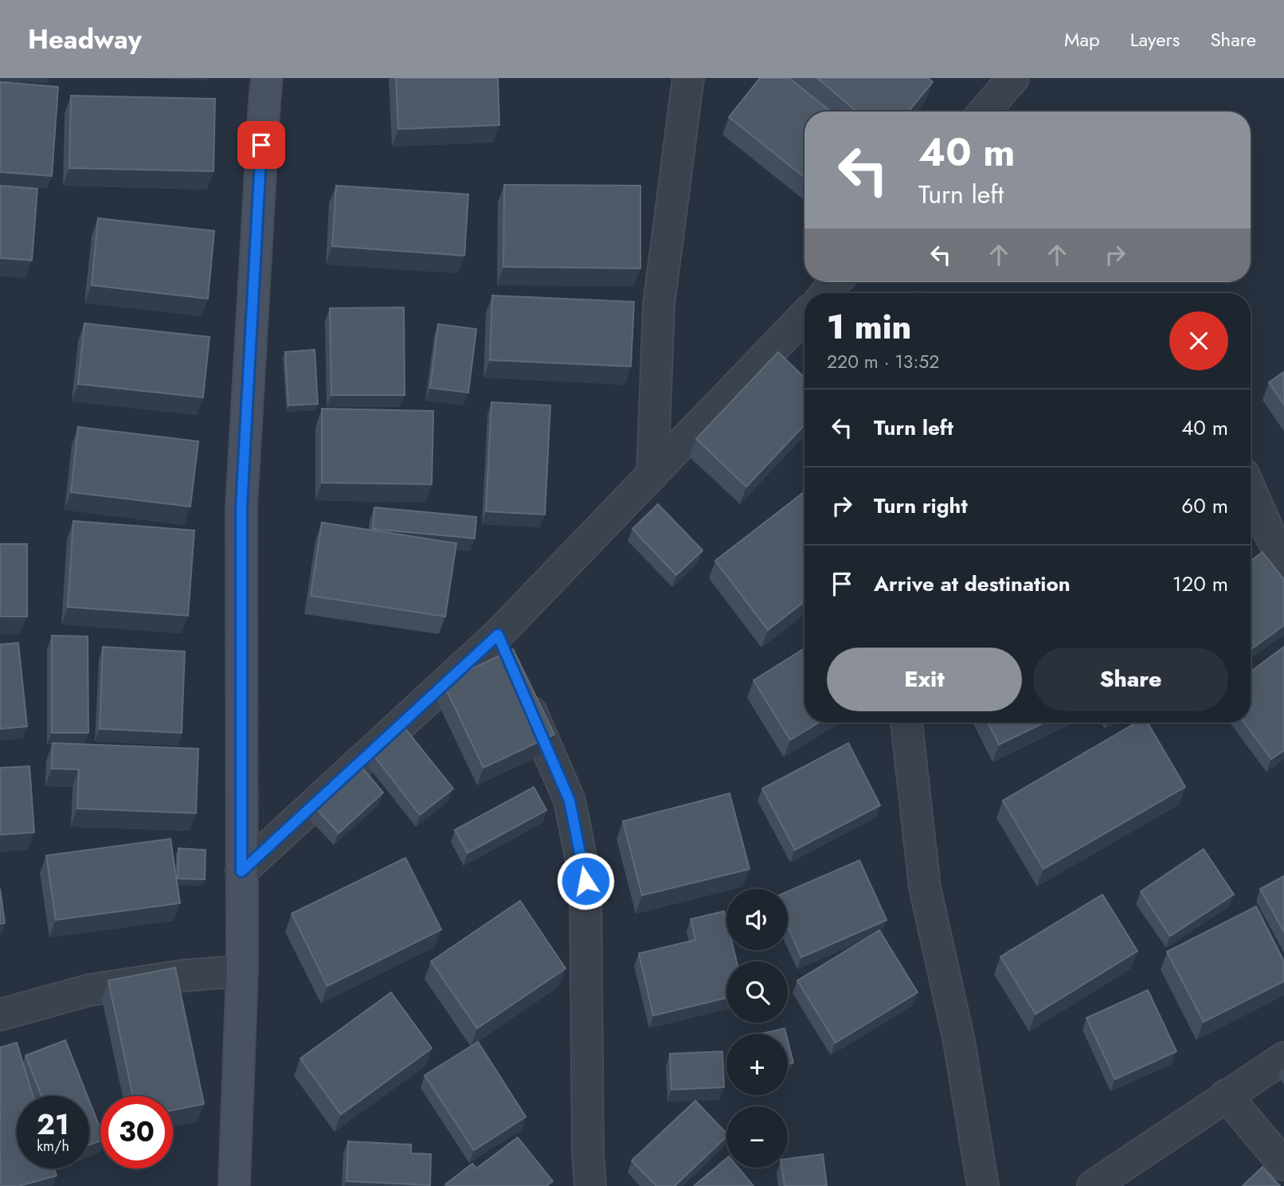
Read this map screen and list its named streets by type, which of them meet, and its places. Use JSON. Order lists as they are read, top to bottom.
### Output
{
  "page": {
    "header": "Headway",
    "nav": ["Map", "Layers", "Share"],
    "turn": ["40 m", "Turn left"],
    "heading": ["1 min", "220 m · 13:52"],
    "list": [
      {
        "name": "Turn left",
        "value": "40 m"
      },
      {
        "name": "Turn right",
        "value": "60 m"
      },
      {
        "name": "Arrive at destination",
        "value": "120 m"
      }
    ],
    "buttons": ["Exit", "Share"],
    "map_buttons": ["+", "−"],
    "speed": "21 km/h",
    "limit": "30"
  }
}
